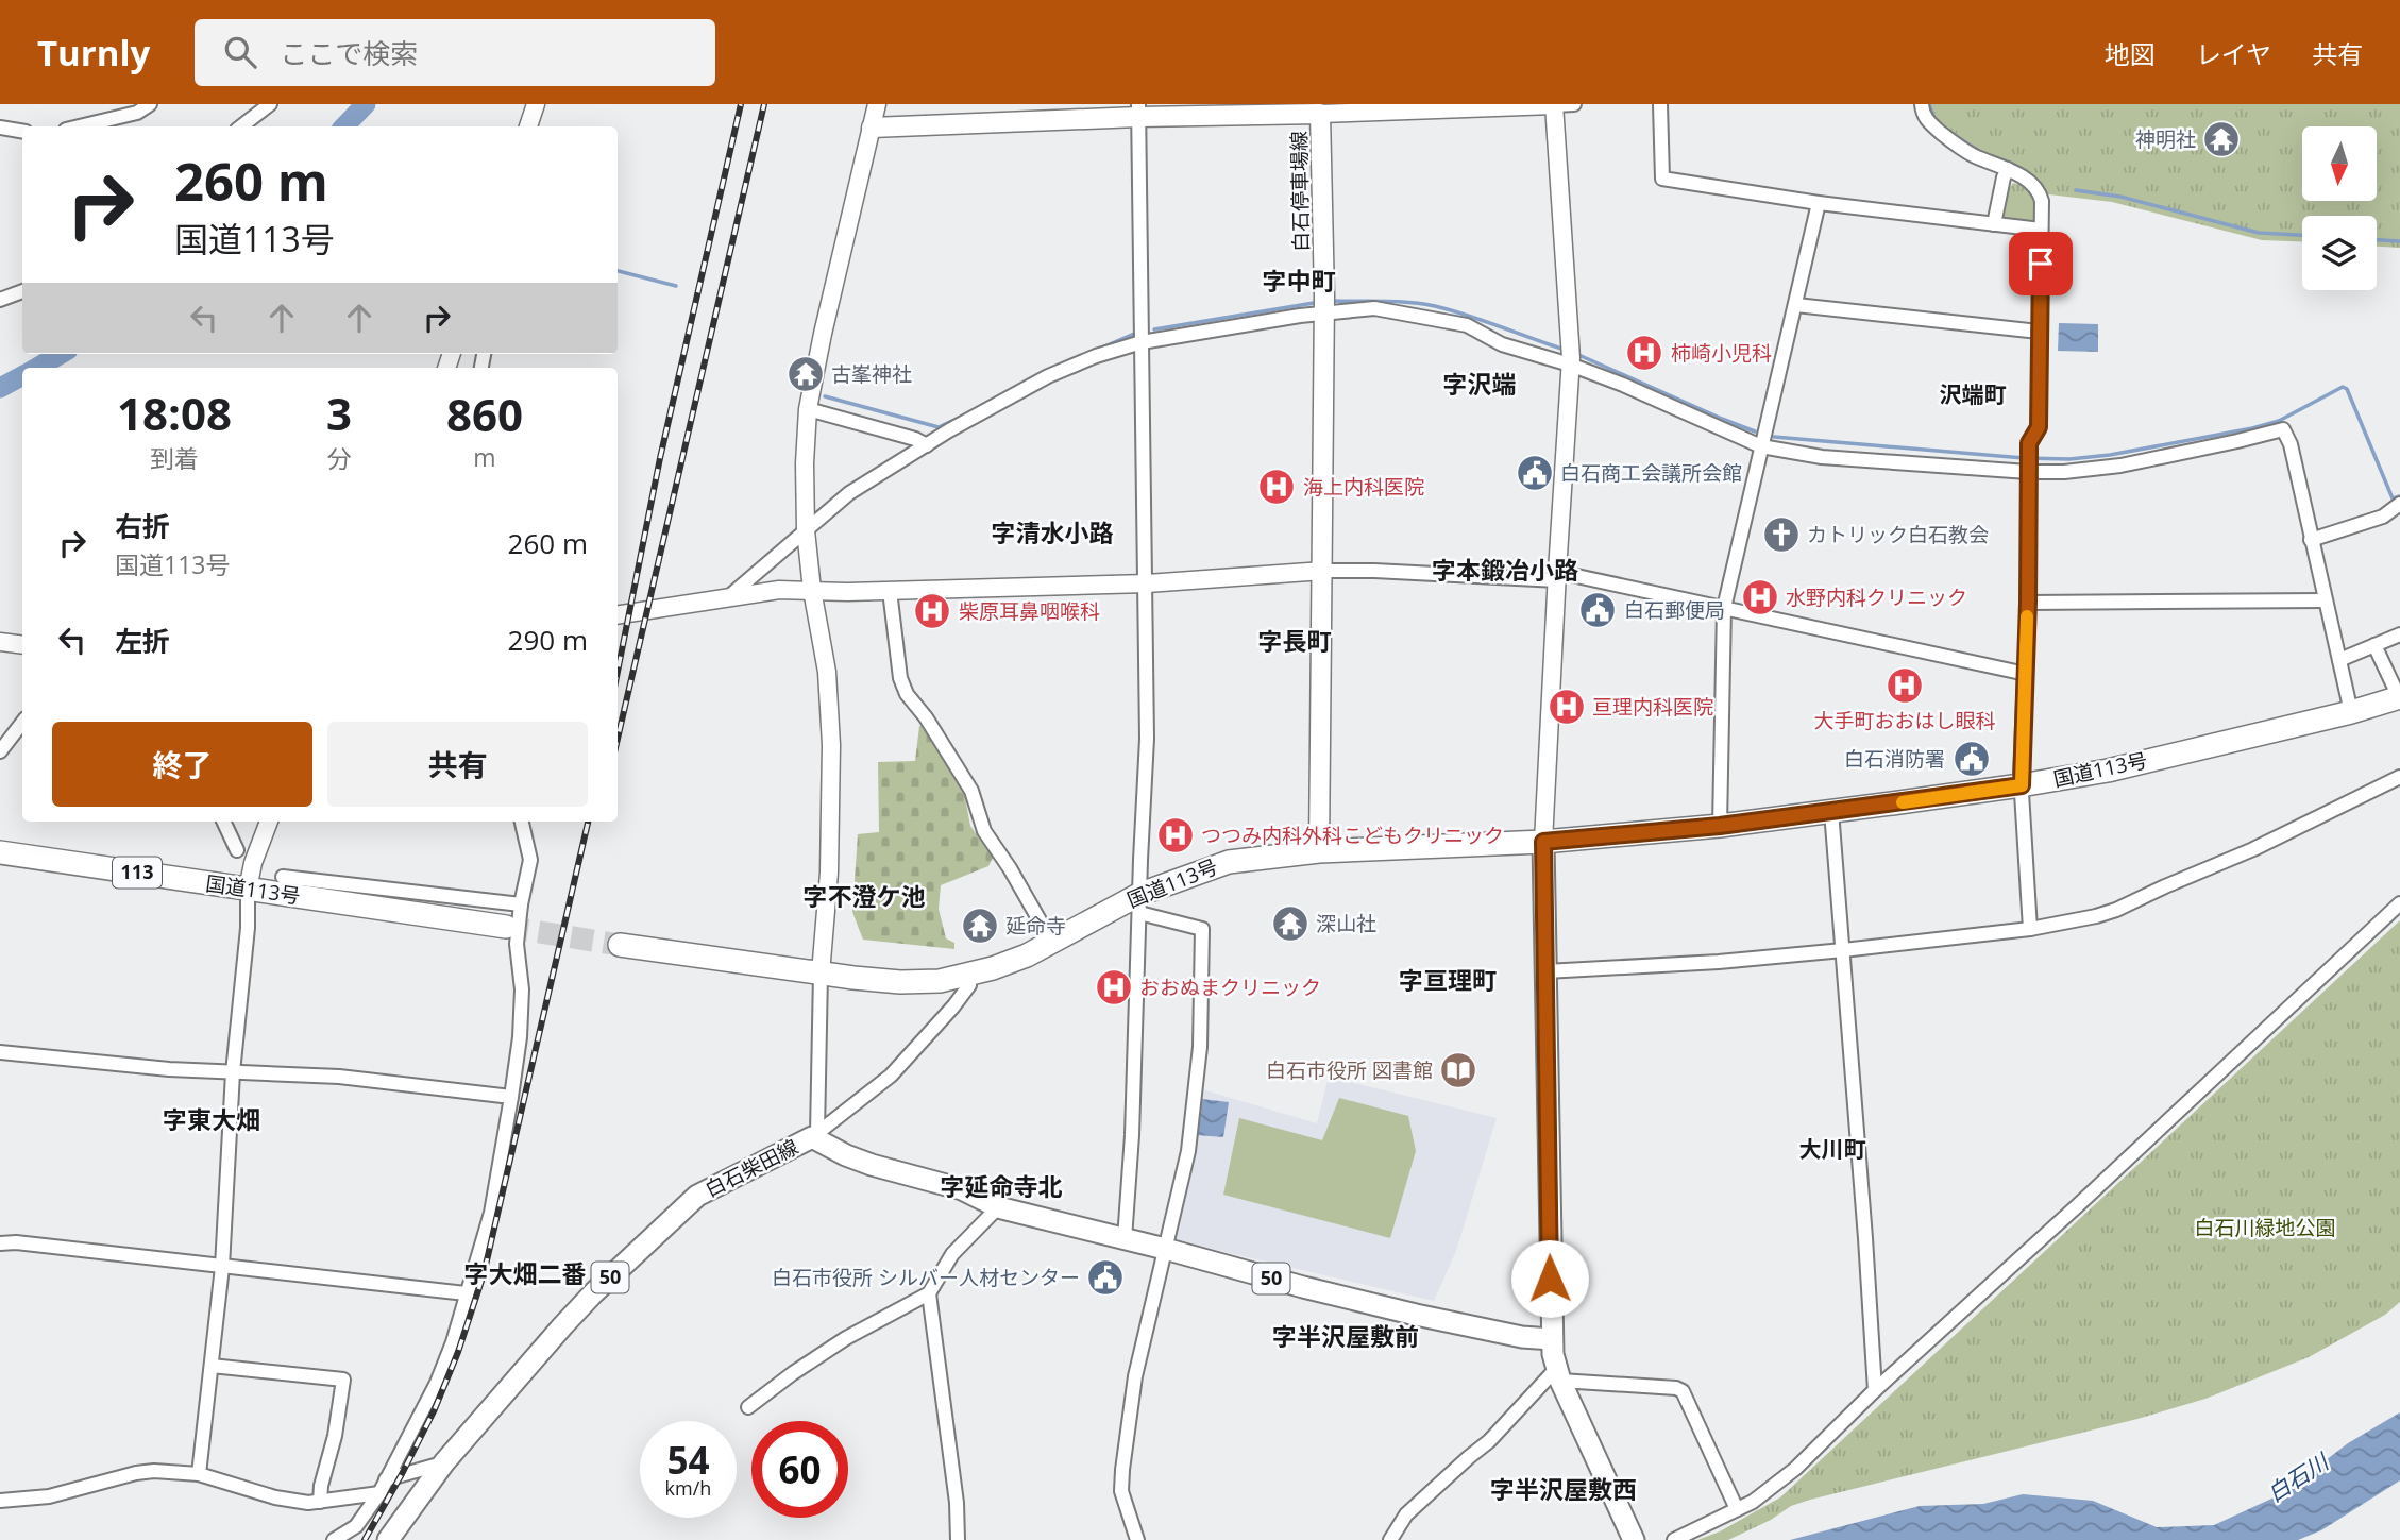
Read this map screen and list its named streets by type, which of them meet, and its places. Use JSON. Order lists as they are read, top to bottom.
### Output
{
  "streets": {
    "highway": ["国道113号", "113"],
    "main road": ["白石停車場線", "白石柴田線", "50"]
  },
  "crossings": [
    ["白石停車場線", "国道113号"]
  ],
  "districts": [
    "字中町",
    "字沢端",
    "沢端町",
    "字清水小路",
    "字本鍛冶小路",
    "字長町",
    "字不澄ケ池",
    "字亘理町",
    "字東大畑",
    "大川町",
    "字延命寺北",
    "字大畑二番",
    "字半沢屋敷前",
    "字半沢屋敷西"
  ],
  "water": ["白石川"],
  "parks": ["白石川緑地公園"],
  "places": {
    "temple": [
      "神明社",
      "古峯神社",
      "深山社",
      "延命寺"
    ],
    "hospital": [
      "柿崎小児科",
      "海上内科医院",
      "水野内科クリニック",
      "柴原耳鼻咽喉科",
      "大手町おおはし眼科",
      "亘理内科医院",
      "つつみ内科外科こどもクリニック",
      "おおぬまクリニック"
    ],
    "public building": [
      "白石商工会議所会館",
      "白石郵便局",
      "白石消防署",
      "白石市役所 シルバー人材センター"
    ],
    "church": ["カトリック白石教会"],
    "library": ["白石市役所 図書館"]
  },
  "north": "bottom",
  "page": {
    "header": "Turnly",
    "search": "ここで検索",
    "nav": ["地図", "レイヤ", "共有"],
    "turn": ["260 m", "国道113号"],
    "eta": [
      "18:08",
      "到着",
      "3",
      "分",
      "860",
      "m"
    ],
    "list": [
      {
        "name": "右折",
        "note": "国道113号",
        "value": "260 m"
      },
      {
        "name": "左折",
        "value": "290 m"
      }
    ],
    "buttons": ["終了", "共有"],
    "speed": "54 km/h",
    "limit": "60"
  }
}
